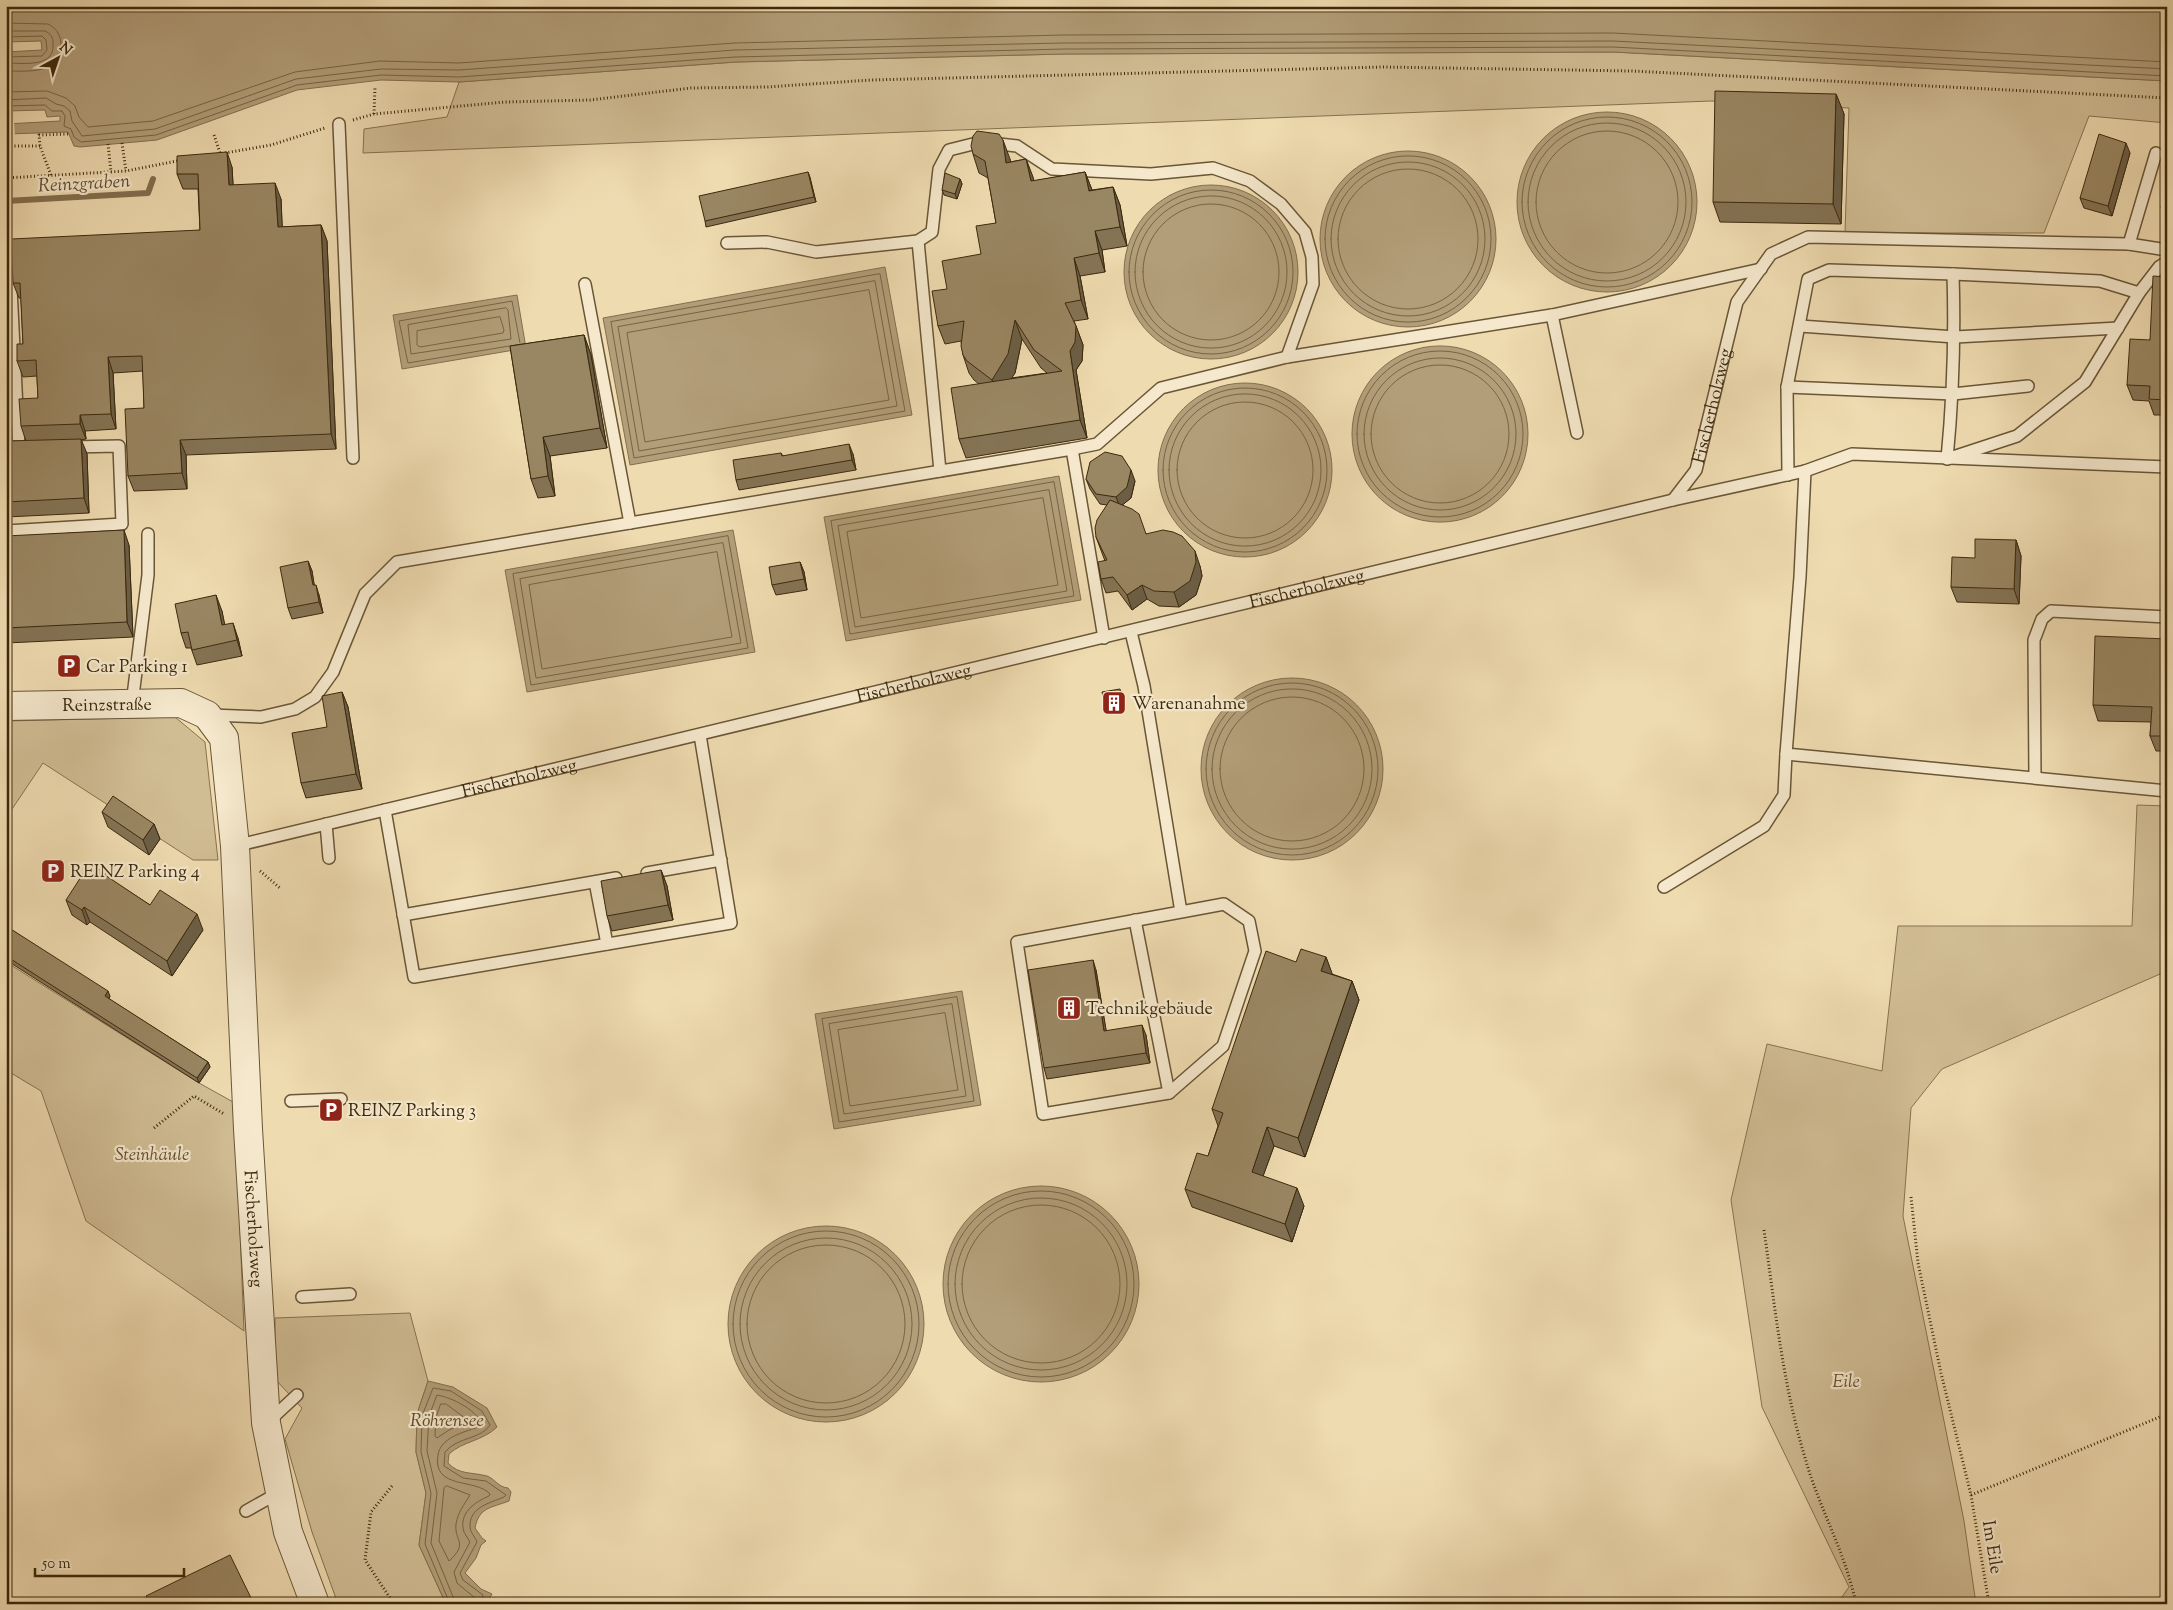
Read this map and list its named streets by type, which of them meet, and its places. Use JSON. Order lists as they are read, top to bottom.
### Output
{
  "streets": {
    "street": ["Fischerholzweg", "Reinzstraße"],
    "path": ["Im Eile"]
  },
  "crossings": [
    ["Fischerholzweg", "Reinzstraße"]
  ],
  "water": ["Reinzgraben", "Röhrensee"],
  "parks": ["Steinhäule", "Eile"],
  "places": {
    "parking": ["Car Parking 1", "REINZ Parking 4", "REINZ Parking 3"],
    "building": ["Warenanahme", "Technikgebäude"]
  },
  "scale_bar": "50 m",
  "north": "top right"
}
